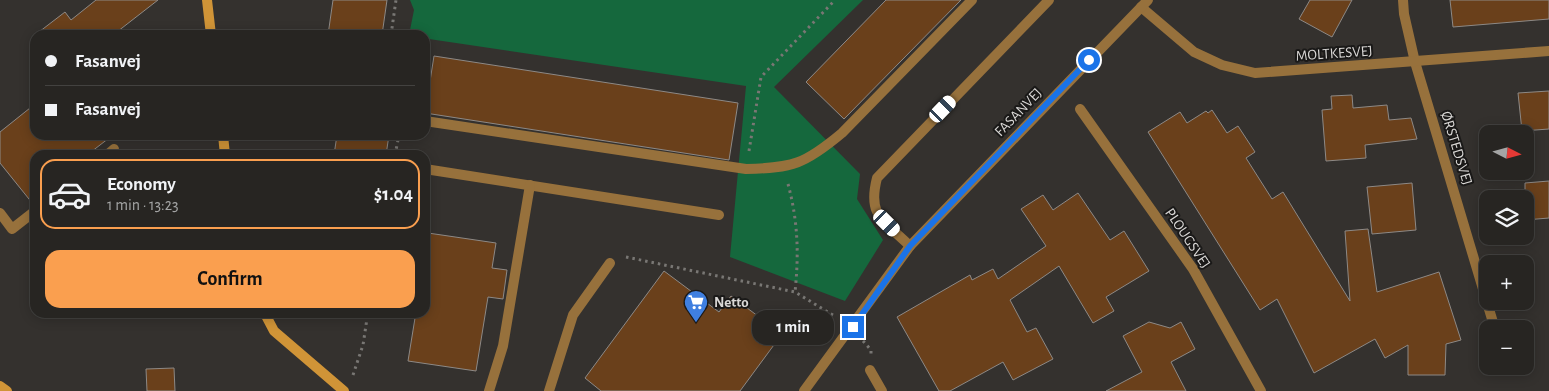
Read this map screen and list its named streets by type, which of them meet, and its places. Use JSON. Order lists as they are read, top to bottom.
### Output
{
  "streets": {
    "street": [
      "MOLTKESVEJ",
      "FASANVEJ",
      "ØRSTEDSVEJ",
      "PLOUGSVEJ"
    ]
  },
  "crossings": [
    ["MOLTKESVEJ", "FASANVEJ"],
    ["MOLTKESVEJ", "ØRSTEDSVEJ"]
  ],
  "places": {
    "supermarket": ["Netto"]
  },
  "north": "right",
  "page": {
    "banner": ["Fasanvej", "Fasanvej"],
    "map_buttons": ["+", "−"],
    "list": [
      {
        "name": "Economy",
        "note": "1 min · 13:23",
        "value": "$1.04"
      }
    ],
    "buttons": "Confirm",
    "bubble": "1 min"
  }
}
